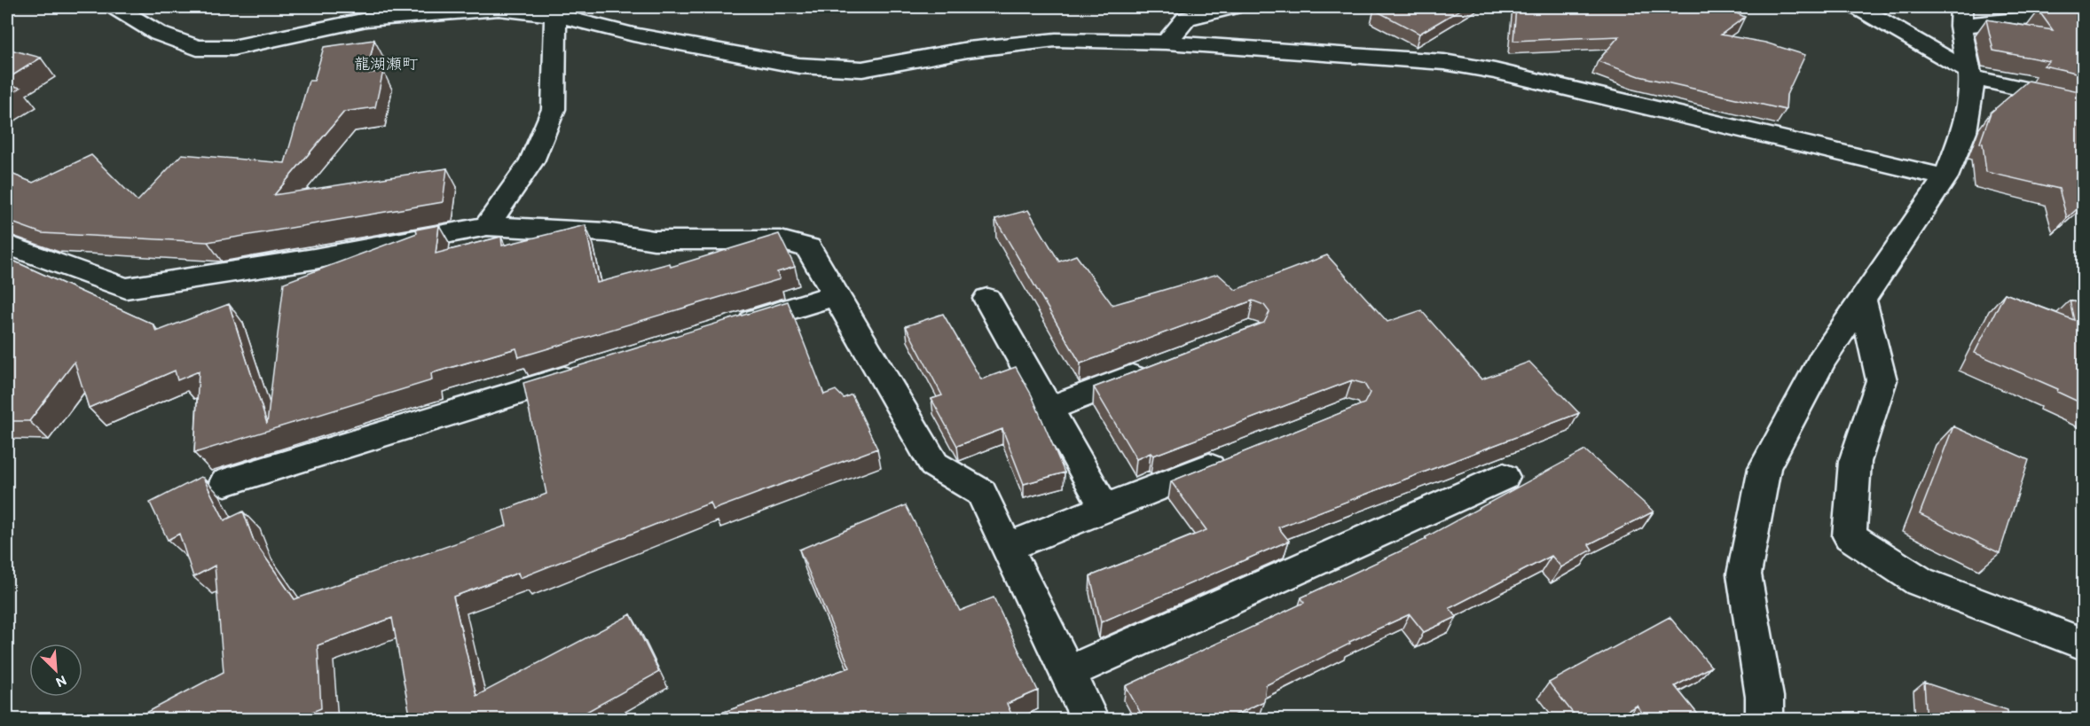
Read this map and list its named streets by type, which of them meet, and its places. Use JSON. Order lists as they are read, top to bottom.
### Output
{
  "districts": ["龍湖瀬町"],
  "north": "bottom right"
}
